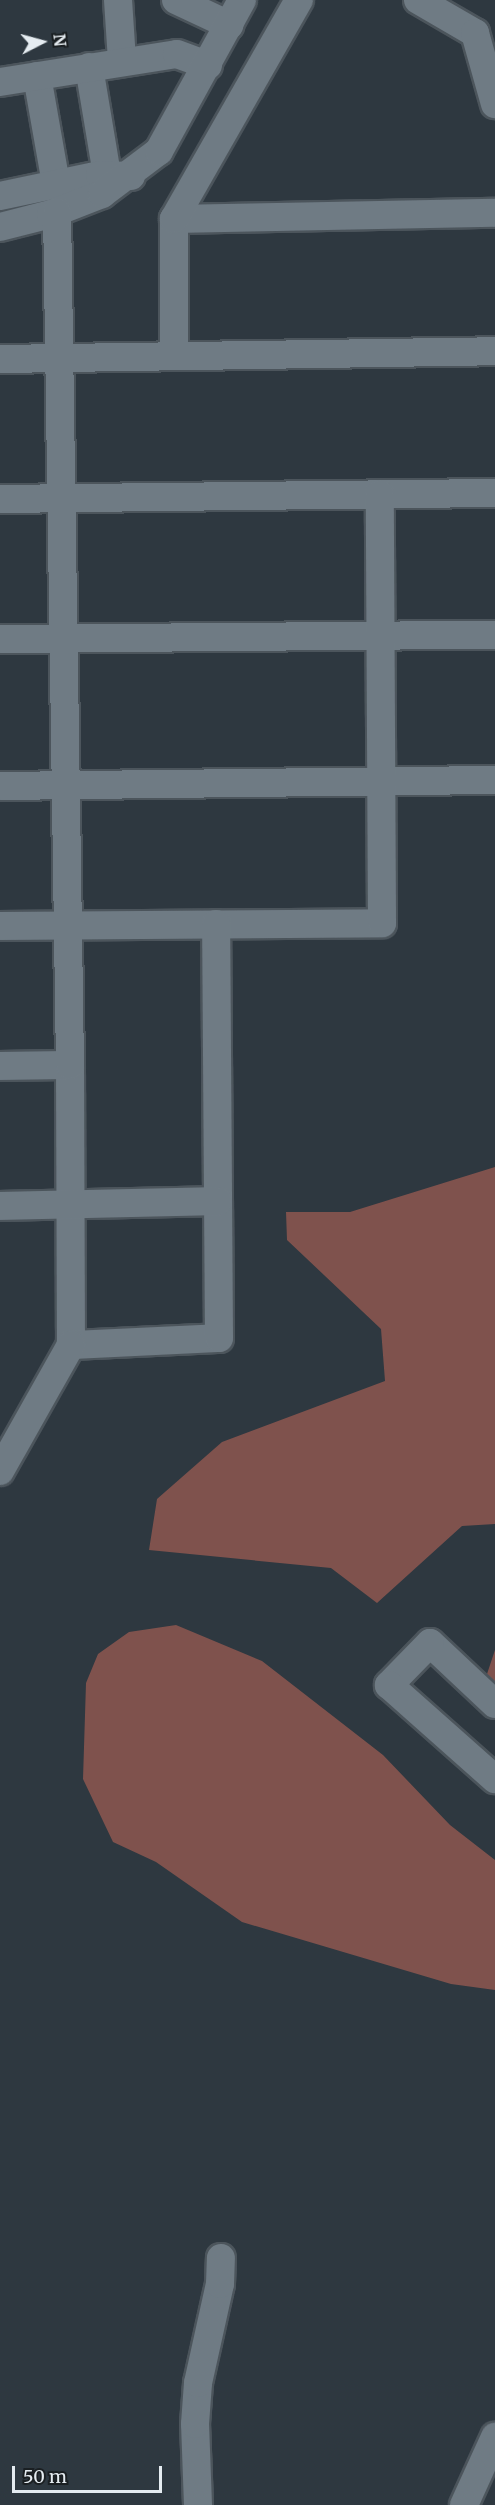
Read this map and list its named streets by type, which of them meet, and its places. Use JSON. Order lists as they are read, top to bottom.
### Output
{
  "scale_bar": "50 m",
  "north": "right"
}
